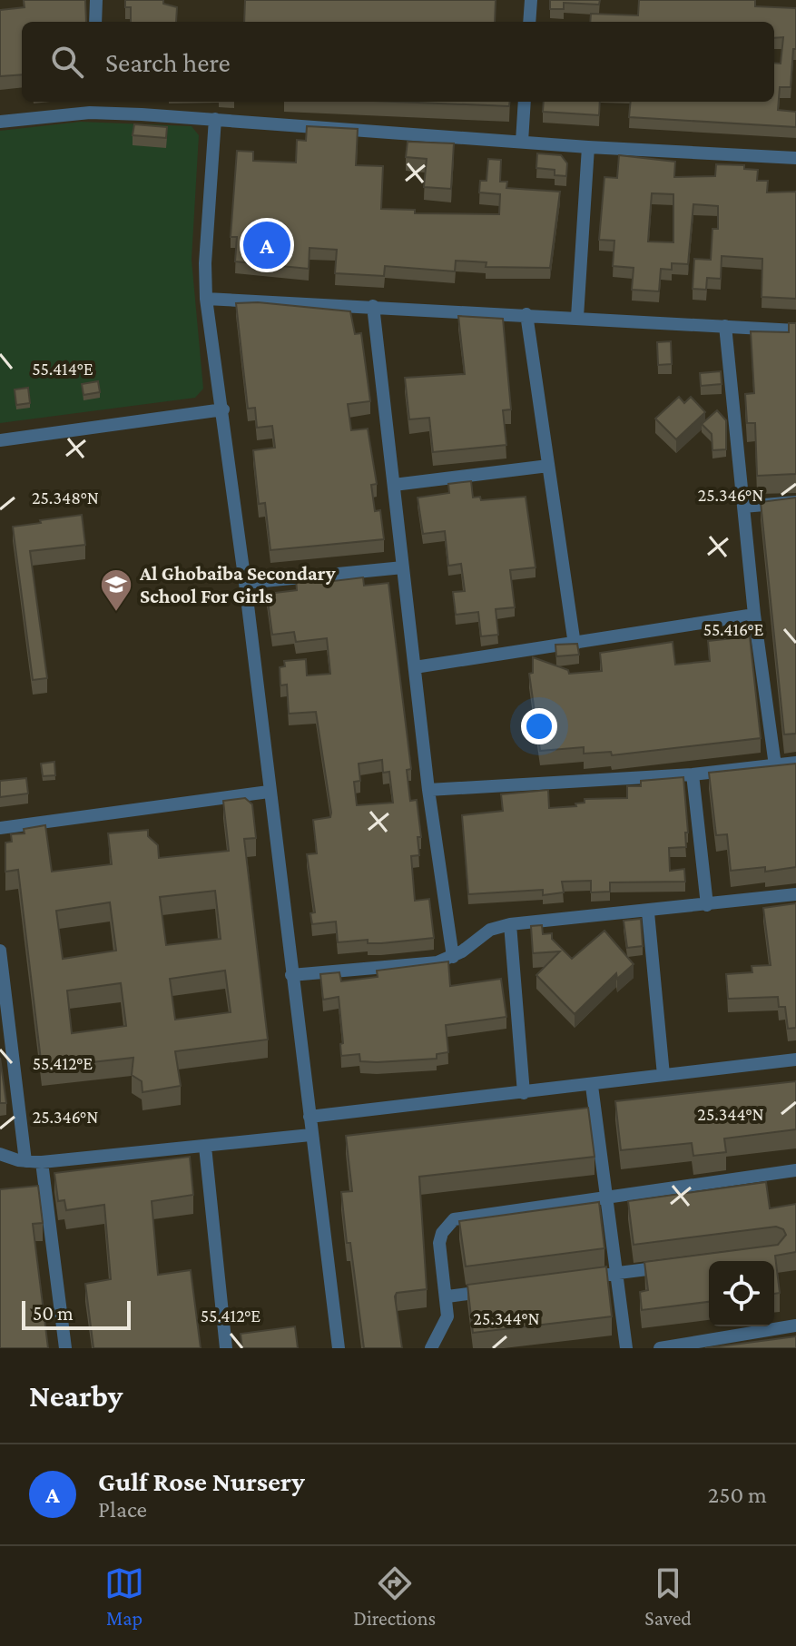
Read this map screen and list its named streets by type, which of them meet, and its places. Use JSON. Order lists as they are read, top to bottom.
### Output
{
  "places": {
    "school or university": ["Al Ghobaiba Secondary School For Girls"]
  },
  "scale_bar": "50 m",
  "page": {
    "search": "Search here",
    "pins": "A",
    "scale": "50 m",
    "heading": "Nearby",
    "list": [
      {
        "mark": "A",
        "name": "Gulf Rose Nursery",
        "note": "Place",
        "value": "250 m"
      }
    ],
    "nav": ["Map", "Directions", "Saved"]
  },
  "coordinates": [
    "55.414°E",
    "25.346°N",
    "25.348°N",
    "55.416°E",
    "55.412°E",
    "25.344°N"
  ]
}
